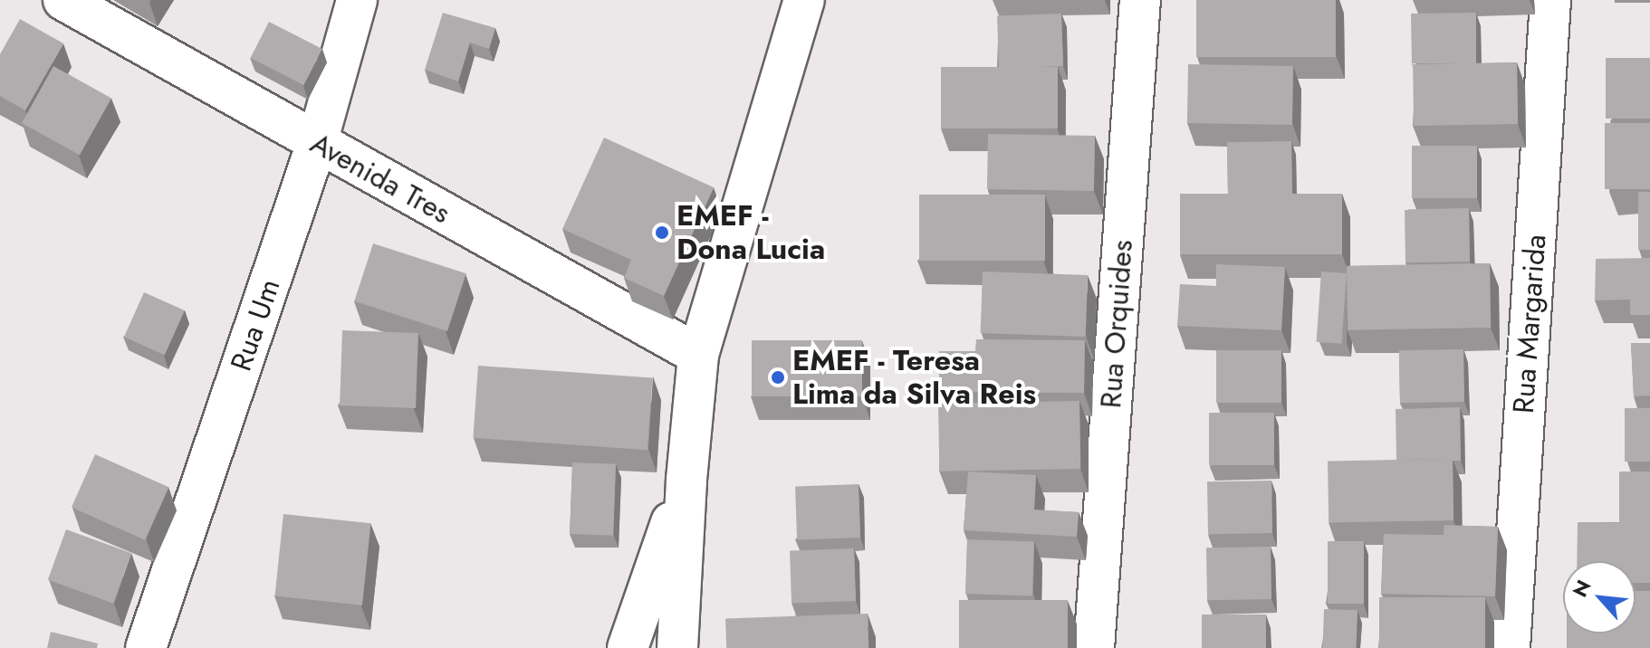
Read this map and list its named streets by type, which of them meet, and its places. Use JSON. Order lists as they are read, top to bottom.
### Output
{
  "streets": {
    "street": [
      "Avenida Tres",
      "Rua Orquides",
      "Rua Margarida",
      "Rua Um"
    ]
  },
  "crossings": [
    ["Avenida Tres", "Rua Um"]
  ],
  "places": ["EMEF - Dona Lucia", "EMEF - Teresa Lima da Silva Reis"],
  "north": "top left"
}
